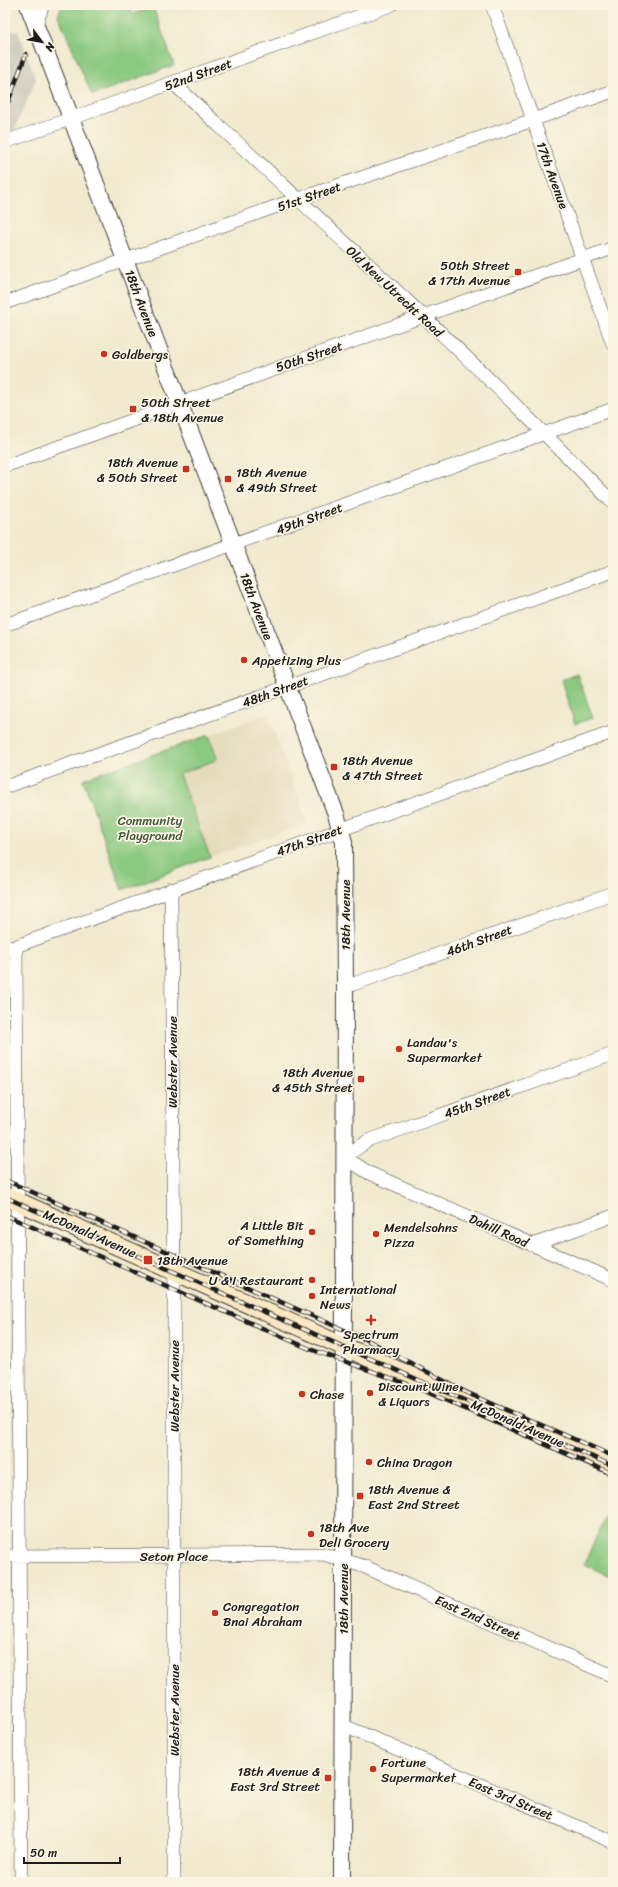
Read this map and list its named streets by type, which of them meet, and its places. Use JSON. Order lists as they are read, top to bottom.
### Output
{
  "streets": {
    "main road": ["McDonald Avenue"],
    "street": [
      "52nd Street",
      "17th Avenue",
      "51st Street",
      "Old New Utrecht Road",
      "18th Avenue",
      "50th Street",
      "49th Street",
      "48th Street",
      "47th Street",
      "46th Street",
      "Webster Avenue",
      "45th Street",
      "Dahill Road",
      "Seton Place",
      "East 2nd Street",
      "East 3rd Street"
    ]
  },
  "crossings": [
    ["52nd Street", "Old New Utrecht Road"],
    ["52nd Street", "18th Avenue"],
    ["17th Avenue", "51st Street"],
    ["17th Avenue", "50th Street"],
    ["51st Street", "Old New Utrecht Road"],
    ["51st Street", "18th Avenue"],
    ["Old New Utrecht Road", "50th Street"],
    ["Old New Utrecht Road", "49th Street"],
    ["18th Avenue", "50th Street"],
    ["18th Avenue", "49th Street"],
    ["18th Avenue", "48th Street"],
    ["18th Avenue", "47th Street"],
    ["18th Avenue", "46th Street"],
    ["18th Avenue", "45th Street"],
    ["18th Avenue", "Dahill Road"],
    ["18th Avenue", "McDonald Avenue"],
    ["18th Avenue", "Seton Place"],
    ["18th Avenue", "East 2nd Street"],
    ["18th Avenue", "East 3rd Street"],
    ["47th Street", "Webster Avenue"],
    ["Webster Avenue", "McDonald Avenue"],
    ["Webster Avenue", "Seton Place"],
    ["45th Street", "Dahill Road"],
    ["Seton Place", "East 2nd Street"]
  ],
  "parks": ["Community Playground"],
  "places": {
    "transit": [
      "50th Street & 17th Avenue",
      "50th Street & 18th Avenue",
      "18th Avenue & 50th Street",
      "18th Avenue & 49th Street",
      "18th Avenue & 47th Street",
      "18th Avenue & 45th Street",
      "18th Avenue",
      "18th Avenue & East 2nd Street",
      "18th Avenue & East 3rd Street"
    ],
    "other": [
      "Goldbergs",
      "Appetizing Plus",
      "Landau's Supermarket",
      "A Little Bit of Something",
      "Mendelsohns Pizza",
      "U & I Restaurant",
      "International News",
      "Discount Wine & Liquors",
      "Chase",
      "China Dragon",
      "18th Ave Deli Grocery",
      "Congregation Bnai Abraham",
      "Fortune Supermarket"
    ],
    "health": ["Spectrum Pharmacy"]
  },
  "scale_bar": "50 m",
  "north": "bottom right"
}
